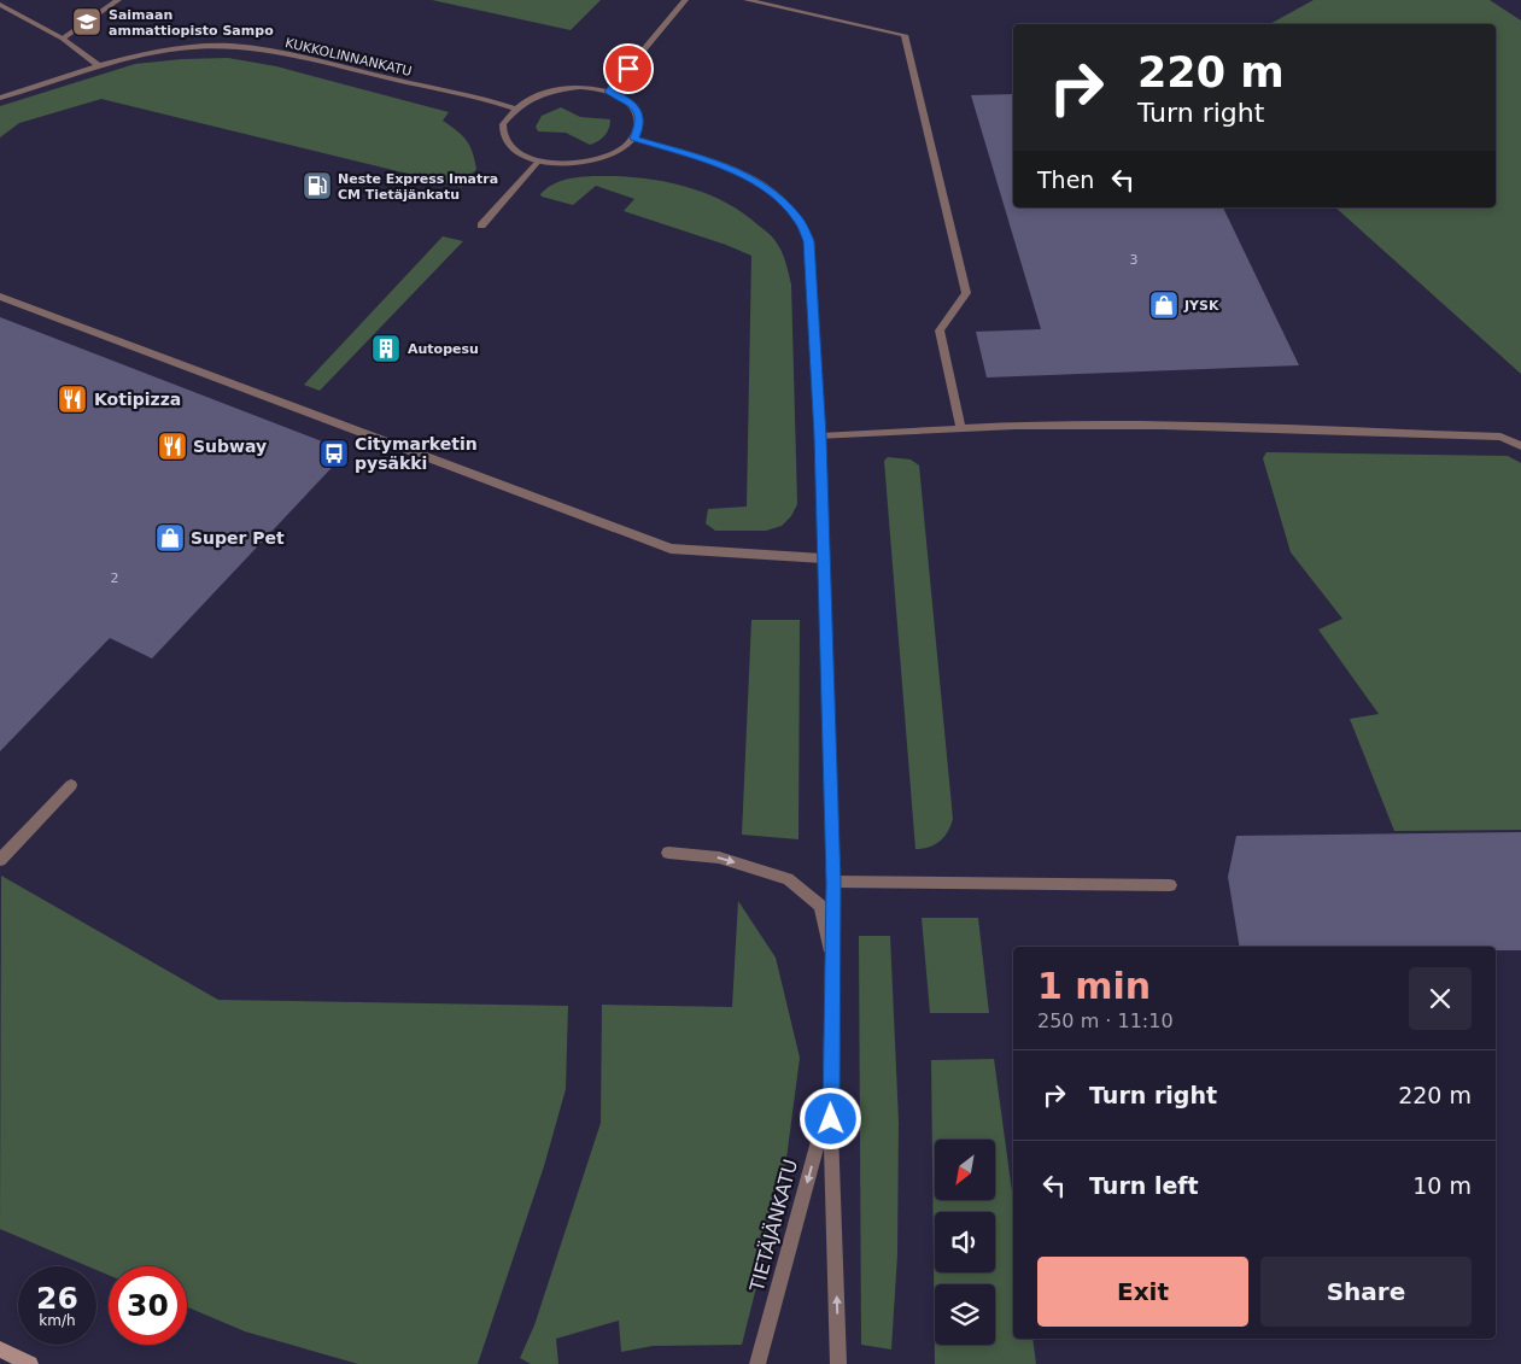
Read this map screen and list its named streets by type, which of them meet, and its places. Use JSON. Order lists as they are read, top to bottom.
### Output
{
  "streets": {
    "street": ["KUKKOLINNANKATU", "TIETÄJÄNKATU"]
  },
  "crossings": [
    ["KUKKOLINNANKATU", "TIETÄJÄNKATU"]
  ],
  "places": {
    "school or university": ["Saimaan ammattiopisto Sampo"],
    "fuel station": ["Neste Express Imatra CM Tietäjänkatu"],
    "shop": ["JYSK", "Super Pet"],
    "building": ["Autopesu"],
    "restaurant": ["Kotipizza", "Subway"],
    "bus stop": ["Citymarketin pysäkki"]
  },
  "house_numbers": ["3", "2"],
  "north": "bottom left",
  "page": {
    "turn": ["220 m", "Turn right"],
    "then": "Then",
    "heading": ["1 min", "250 m · 11:10"],
    "list": [
      {
        "name": "Turn right",
        "value": "220 m"
      },
      {
        "name": "Turn left",
        "value": "10 m"
      }
    ],
    "buttons": ["Exit", "Share"],
    "speed": "26 km/h",
    "limit": "30"
  }
}
